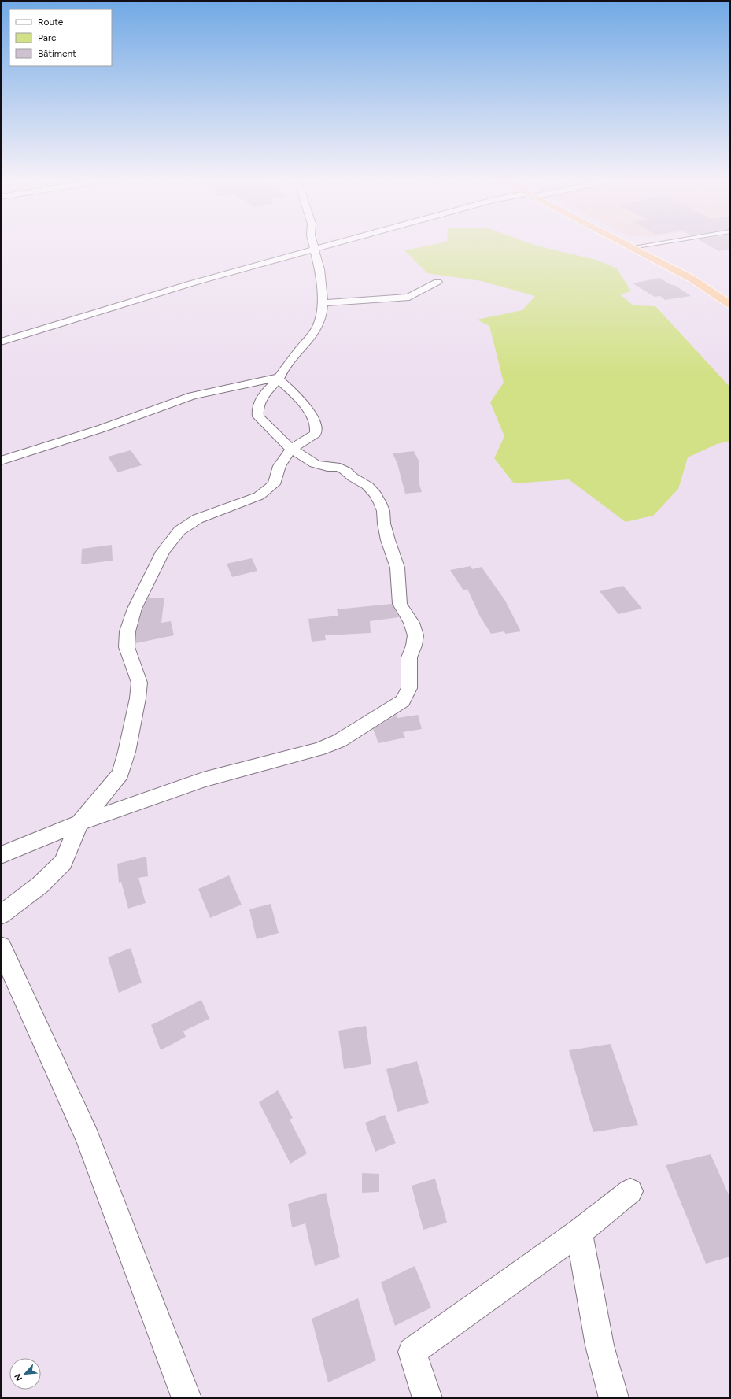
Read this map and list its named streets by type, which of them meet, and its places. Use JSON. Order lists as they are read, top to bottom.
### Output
{
  "legend": ["Route", "Parc", "Bâtiment"],
  "north": "bottom left"
}
